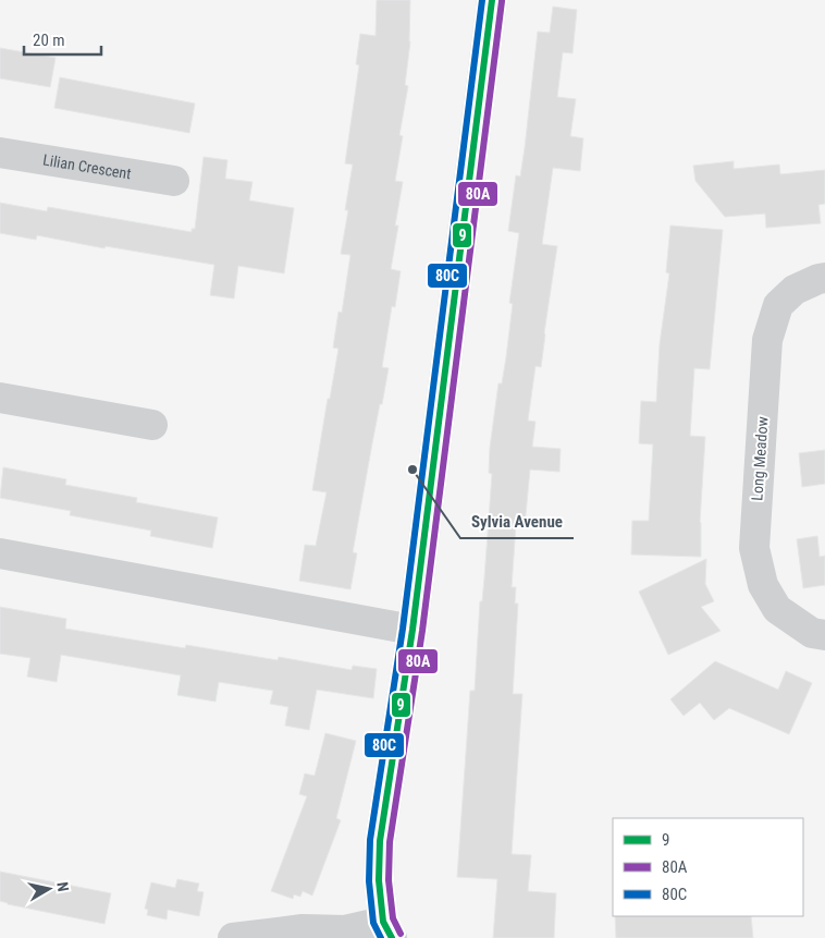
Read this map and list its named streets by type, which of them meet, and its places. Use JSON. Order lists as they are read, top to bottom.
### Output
{
  "streets": {
    "street": ["Lilian Crescent", "Long Meadow"]
  },
  "places": ["Sylvia Avenue"],
  "lines": ["transit line 9", "transit line 80C", "transit line 80A"],
  "legend": ["9", "80A", "80C"],
  "scale_bar": "20 m",
  "north": "right"
}
